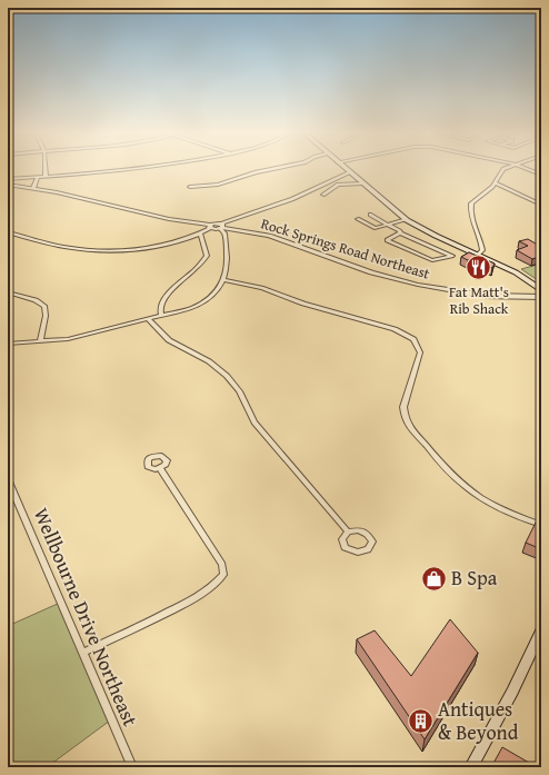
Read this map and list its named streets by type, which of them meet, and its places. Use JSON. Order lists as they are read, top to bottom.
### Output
{
  "streets": {
    "street": ["Rock Springs Road Northeast", "Wellbourne Drive Northeast"]
  },
  "places": {
    "restaurant": ["Fat Matt's Rib Shack"],
    "shop": ["B Spa"],
    "building": ["Antiques & Beyond"]
  }
}
